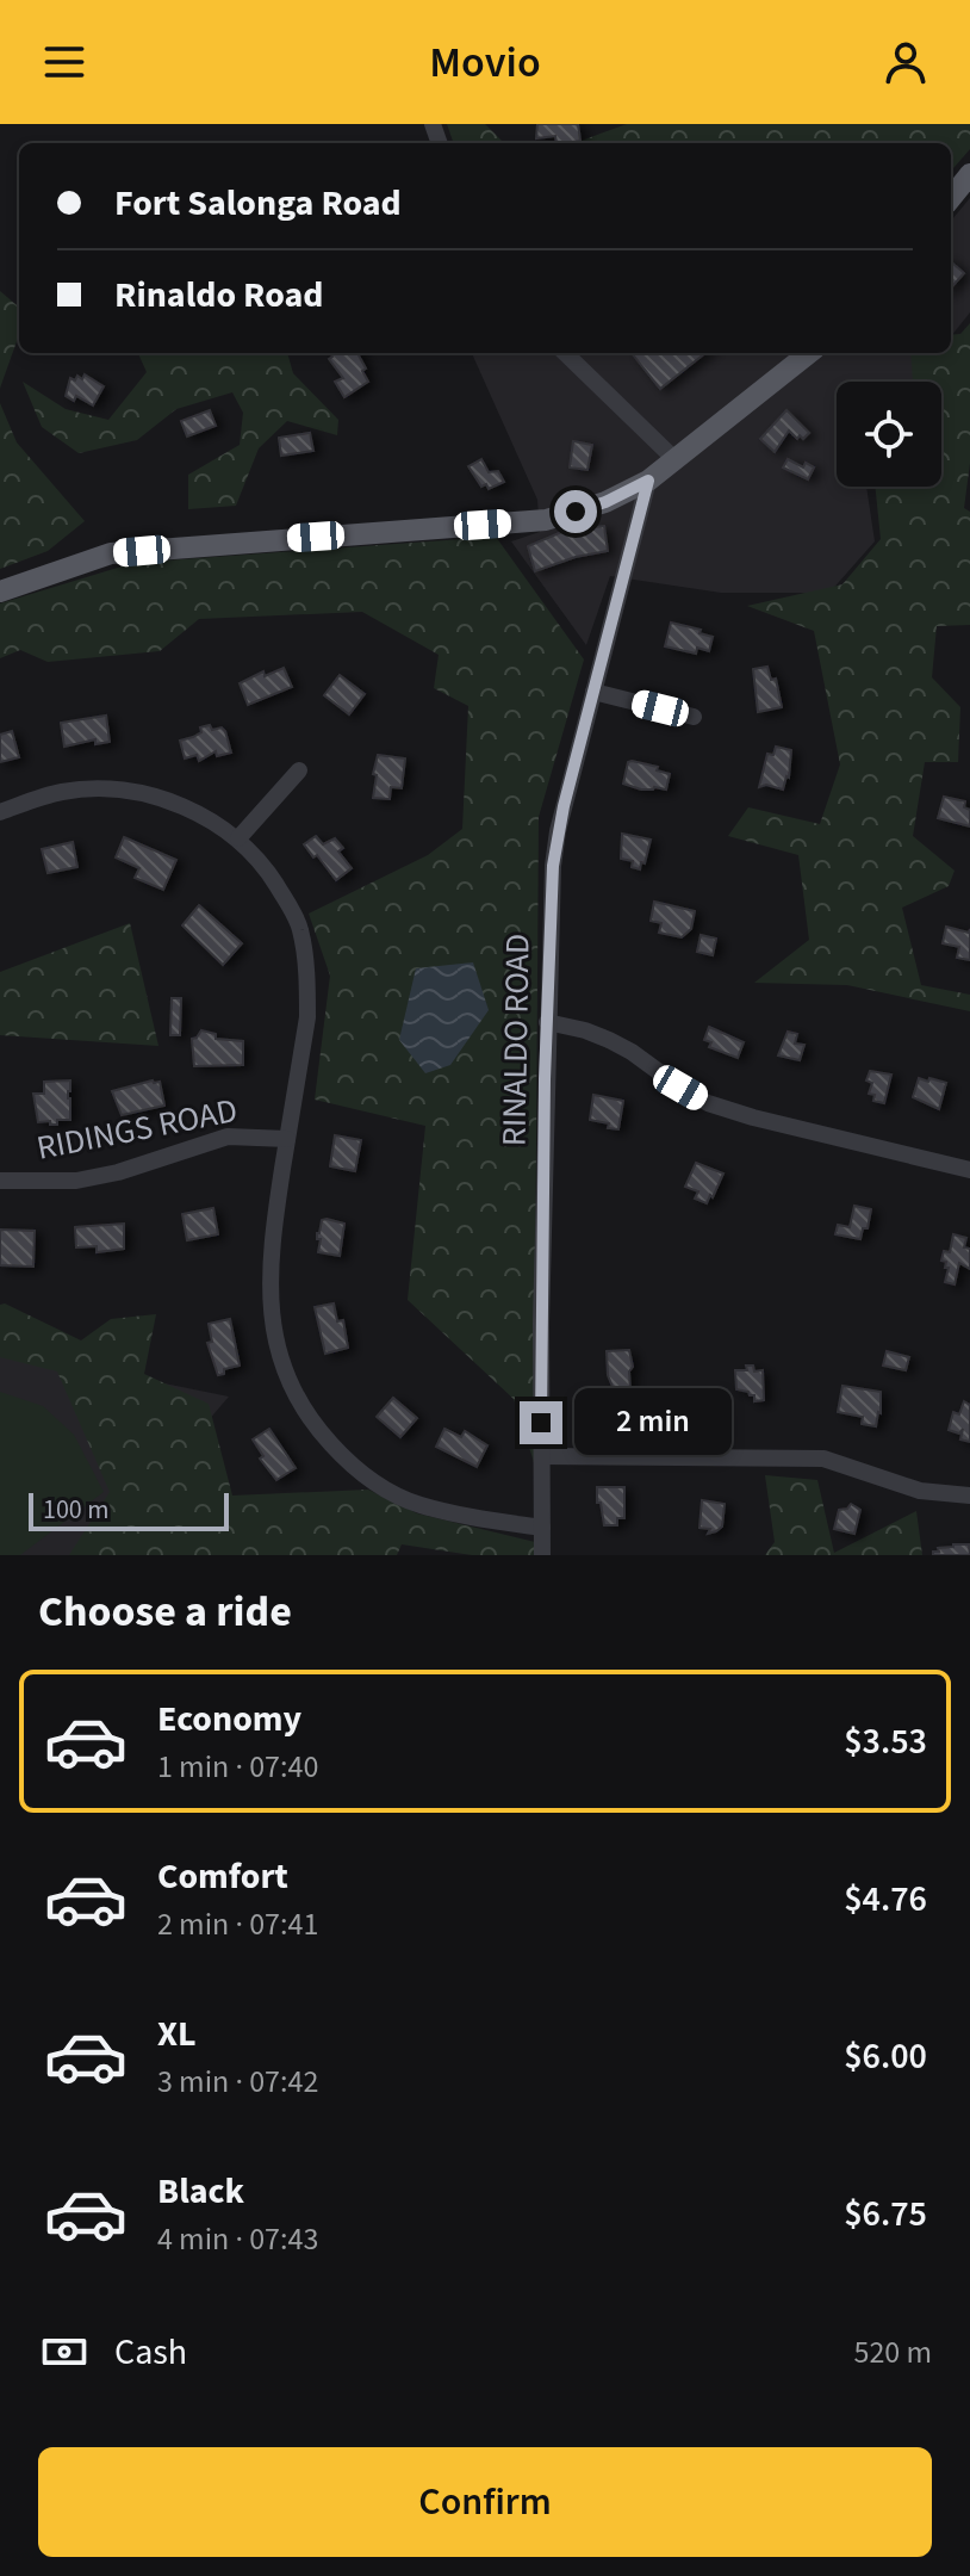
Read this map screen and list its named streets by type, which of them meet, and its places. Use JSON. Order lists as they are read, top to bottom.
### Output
{
  "streets": {
    "street": ["RINALDO ROAD", "RIDINGS ROAD"]
  },
  "scale_bar": "100 m",
  "page": {
    "header": "Movio",
    "banner": ["Fort Salonga Road", "Rinaldo Road"],
    "bubble": "2 min",
    "scale": "100 m",
    "heading": "Choose a ride",
    "list": [
      {
        "name": "Economy",
        "note": "1 min · 07:40",
        "value": "$3.53"
      },
      {
        "name": "Comfort",
        "note": "2 min · 07:41",
        "value": "$4.76"
      },
      {
        "name": "XL",
        "note": "3 min · 07:42",
        "value": "$6.00"
      },
      {
        "name": "Black",
        "note": "4 min · 07:43",
        "value": "$6.75"
      }
    ],
    "pay": ["Cash", "520 m"],
    "buttons": "Confirm"
  }
}
